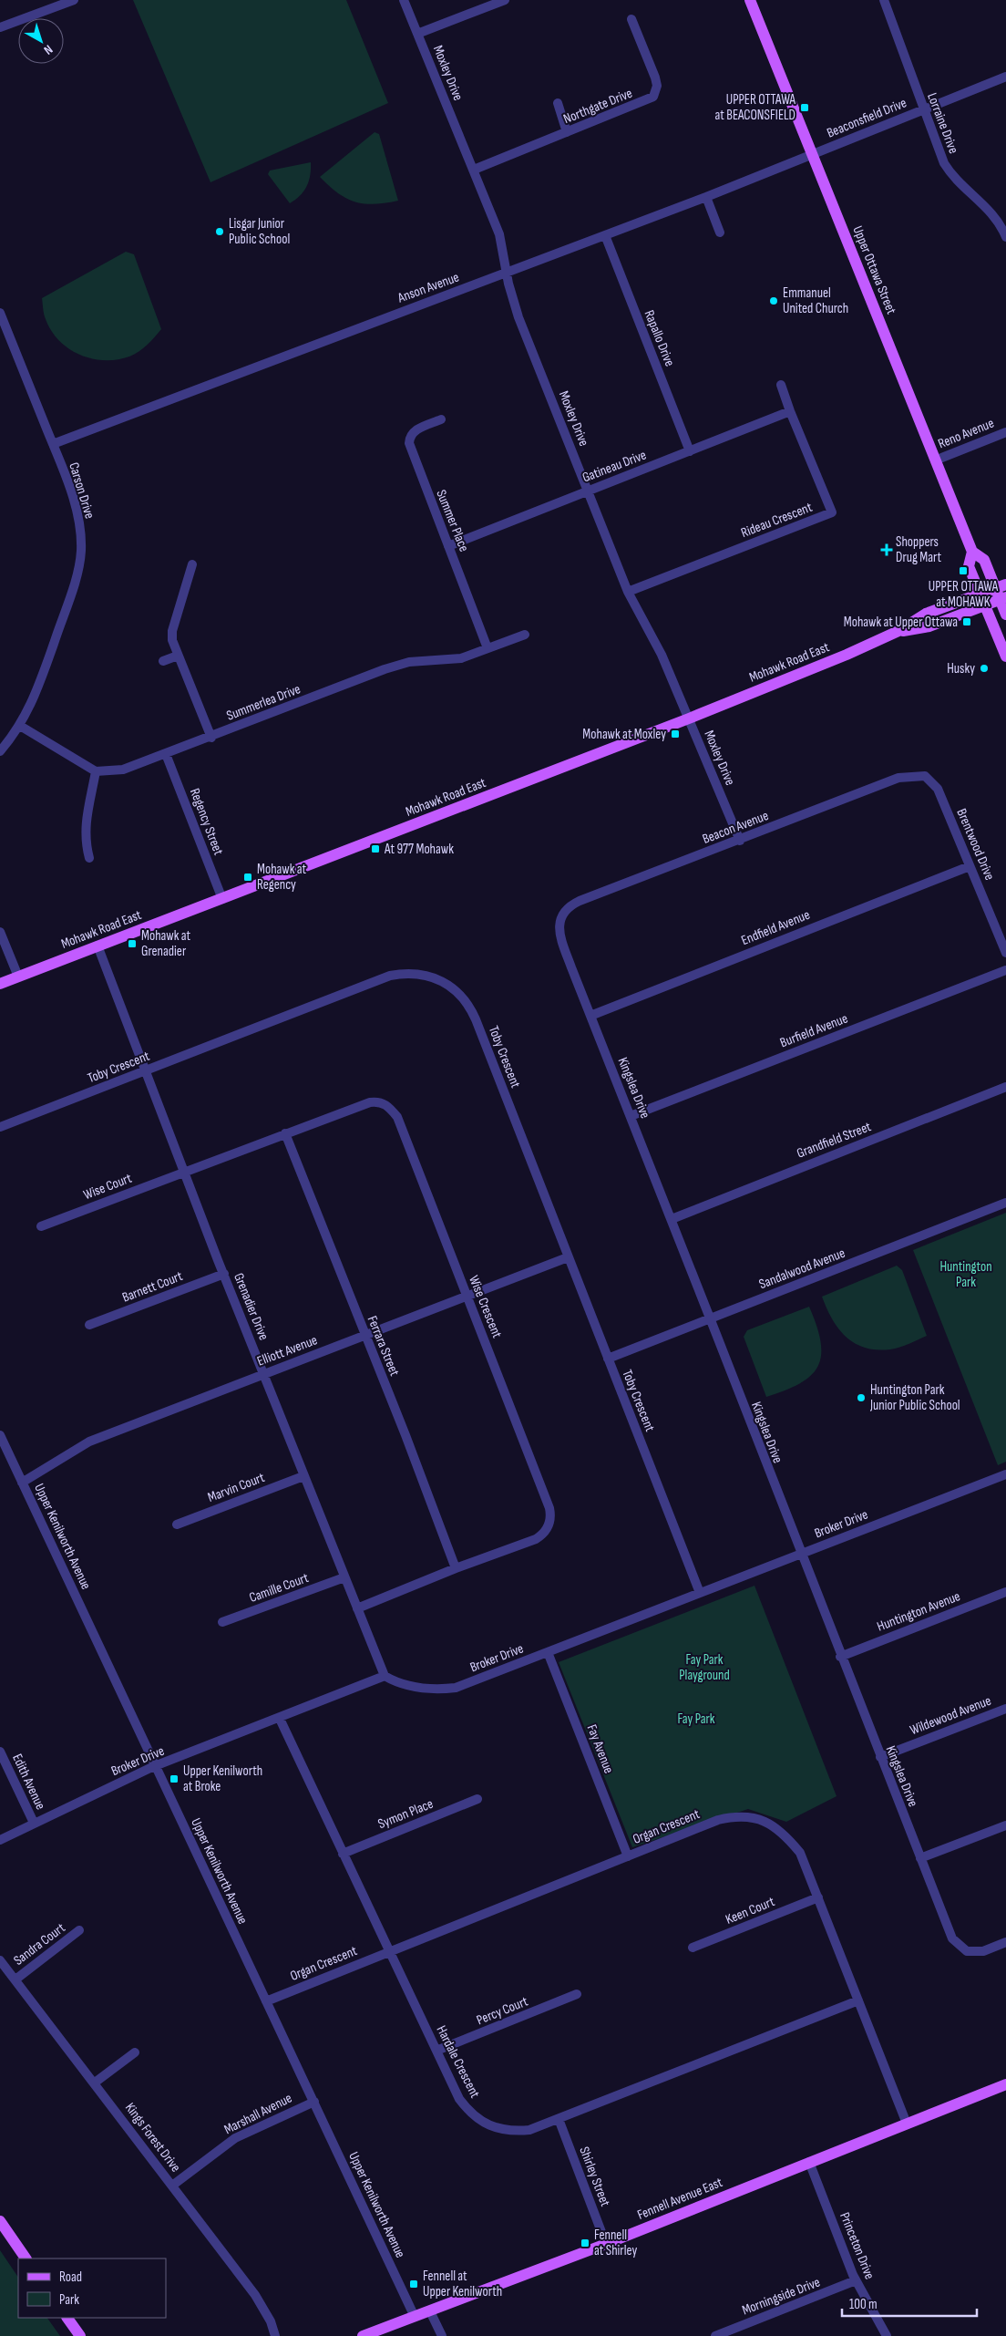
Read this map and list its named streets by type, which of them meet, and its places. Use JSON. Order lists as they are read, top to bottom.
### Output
{
  "streets": {
    "main road": ["Upper Ottawa Street", "Mohawk Road East", "Fennell Avenue East"],
    "street": [
      "Moxley Drive",
      "Northgate Drive",
      "Beaconsfield Drive",
      "Lorraine Drive",
      "Anson Avenue",
      "Rapallo Drive",
      "Reno Avenue",
      "Gatineau Drive",
      "Carson Drive",
      "Rideau Crescent",
      "Summer Place",
      "Summerlea Drive",
      "Regency Street",
      "Beacon Avenue",
      "Brentwood Drive",
      "Endfield Avenue",
      "Burfield Avenue",
      "Toby Crescent",
      "Kingslea Drive",
      "Grandfield Street",
      "Wise Court",
      "Sandalwood Avenue",
      "Barnett Court",
      "Grenadier Drive",
      "Wise Crescent",
      "Ferrara Street",
      "Elliott Avenue",
      "Marvin Court",
      "Broker Drive",
      "Upper Kenilworth Avenue",
      "Camille Court",
      "Huntington Avenue",
      "Wildewood Avenue",
      "Fay Avenue",
      "Edith Avenue",
      "Symon Place",
      "Organ Crescent",
      "Keen Court",
      "Sandra Court",
      "Percy Court",
      "Hardale Crescent",
      "Marshall Avenue",
      "Kings Forest Drive",
      "Shirley Street",
      "Princeton Drive",
      "Morningside Drive"
    ]
  },
  "crossings": [
    ["Moxley Drive", "Northgate Drive"],
    ["Moxley Drive", "Anson Avenue"],
    ["Moxley Drive", "Gatineau Drive"],
    ["Moxley Drive", "Rideau Crescent"],
    ["Moxley Drive", "Mohawk Road East"],
    ["Moxley Drive", "Beacon Avenue"],
    ["Beaconsfield Drive", "Lorraine Drive"],
    ["Beaconsfield Drive", "Upper Ottawa Street"],
    ["Beaconsfield Drive", "Anson Avenue"],
    ["Upper Ottawa Street", "Anson Avenue"],
    ["Upper Ottawa Street", "Reno Avenue"],
    ["Upper Ottawa Street", "Mohawk Road East"],
    ["Anson Avenue", "Rapallo Drive"],
    ["Anson Avenue", "Carson Drive"],
    ["Rapallo Drive", "Gatineau Drive"],
    ["Gatineau Drive", "Rideau Crescent"],
    ["Gatineau Drive", "Summer Place"],
    ["Summer Place", "Summerlea Drive"],
    ["Mohawk Road East", "Regency Street"],
    ["Mohawk Road East", "Grenadier Drive"],
    ["Summerlea Drive", "Regency Street"],
    ["Beacon Avenue", "Brentwood Drive"],
    ["Beacon Avenue", "Kingslea Drive"],
    ["Brentwood Drive", "Endfield Avenue"],
    ["Endfield Avenue", "Kingslea Drive"],
    ["Burfield Avenue", "Kingslea Drive"],
    ["Toby Crescent", "Sandalwood Avenue"],
    ["Toby Crescent", "Grenadier Drive"],
    ["Toby Crescent", "Elliott Avenue"],
    ["Toby Crescent", "Broker Drive"],
    ["Kingslea Drive", "Grandfield Street"],
    ["Kingslea Drive", "Sandalwood Avenue"],
    ["Kingslea Drive", "Broker Drive"],
    ["Kingslea Drive", "Huntington Avenue"],
    ["Kingslea Drive", "Wildewood Avenue"],
    ["Wise Court", "Grenadier Drive"],
    ["Wise Court", "Wise Crescent"],
    ["Barnett Court", "Grenadier Drive"],
    ["Grenadier Drive", "Wise Crescent"],
    ["Grenadier Drive", "Elliott Avenue"],
    ["Grenadier Drive", "Marvin Court"],
    ["Grenadier Drive", "Broker Drive"],
    ["Grenadier Drive", "Camille Court"],
    ["Wise Crescent", "Ferrara Street"],
    ["Wise Crescent", "Elliott Avenue"],
    ["Ferrara Street", "Elliott Avenue"],
    ["Elliott Avenue", "Upper Kenilworth Avenue"],
    ["Broker Drive", "Upper Kenilworth Avenue"],
    ["Broker Drive", "Fay Avenue"],
    ["Broker Drive", "Edith Avenue"],
    ["Broker Drive", "Hardale Crescent"],
    ["Upper Kenilworth Avenue", "Organ Crescent"],
    ["Upper Kenilworth Avenue", "Marshall Avenue"],
    ["Upper Kenilworth Avenue", "Fennell Avenue East"],
    ["Fay Avenue", "Organ Crescent"],
    ["Symon Place", "Hardale Crescent"],
    ["Organ Crescent", "Keen Court"],
    ["Organ Crescent", "Hardale Crescent"],
    ["Organ Crescent", "Fennell Avenue East"],
    ["Sandra Court", "Kings Forest Drive"],
    ["Percy Court", "Hardale Crescent"],
    ["Hardale Crescent", "Shirley Street"],
    ["Marshall Avenue", "Kings Forest Drive"],
    ["Shirley Street", "Fennell Avenue East"],
    ["Fennell Avenue East", "Princeton Drive"],
    ["Princeton Drive", "Morningside Drive"]
  ],
  "parks": ["Huntington Park", "Fay Park Playground", "Fay Park"],
  "places": {
    "transit": [
      "UPPER OTTAWA at BEACONSFIELD",
      "UPPER OTTAWA at MOHAWK",
      "Mohawk at Upper Ottawa",
      "Mohawk at Moxley",
      "At 977 Mohawk",
      "Mohawk at Regency",
      "Mohawk at Grenadier",
      "Upper Kenilworth at Broke",
      "Fennell at Shirley",
      "Fennell at Upper Kenilworth"
    ],
    "other": [
      "Lisgar Junior Public School",
      "Emmanuel United Church",
      "Husky",
      "Huntington Park Junior Public School"
    ],
    "health": ["Shoppers Drug Mart"]
  },
  "legend": ["Road", "Park"],
  "scale_bar": "100 m",
  "north": "bottom right"
}
